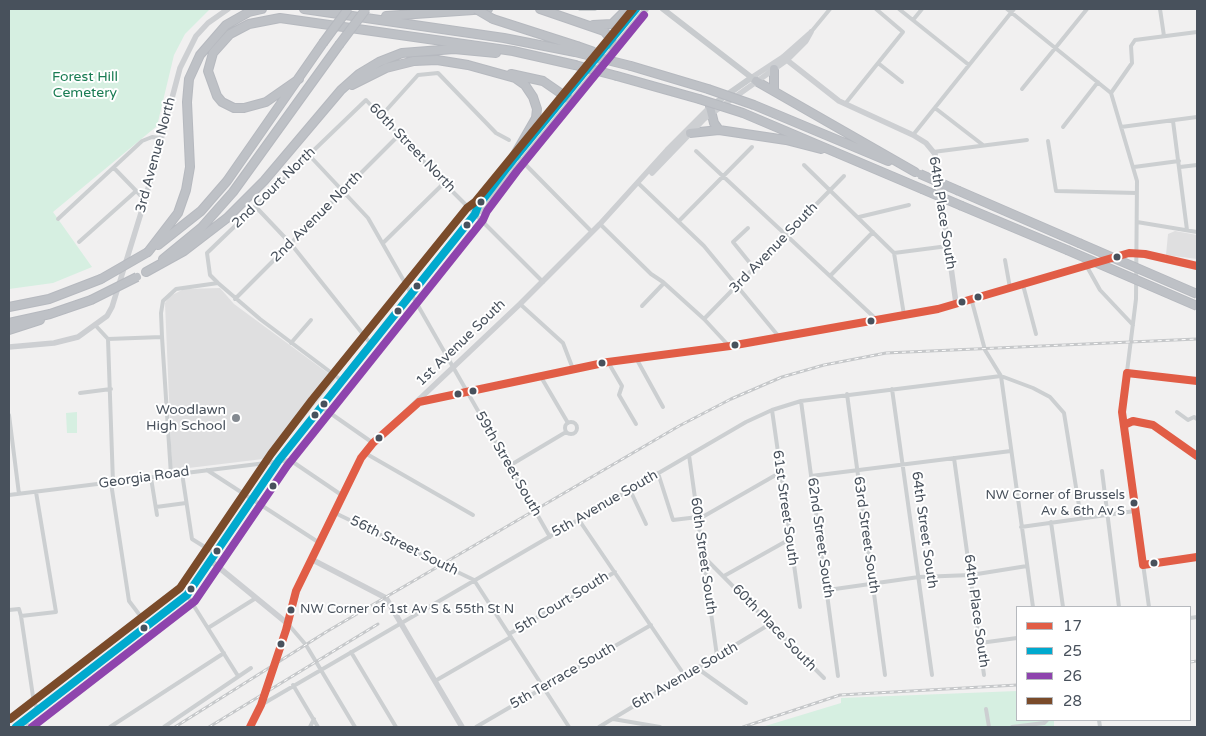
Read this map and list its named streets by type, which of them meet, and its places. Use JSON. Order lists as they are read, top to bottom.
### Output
{
  "streets": {
    "main road": ["1st Avenue South"],
    "street": [
      "60th Street North",
      "3rd Avenue North",
      "2nd Court North",
      "64th Place South",
      "2nd Avenue North",
      "3rd Avenue South",
      "59th Street South",
      "Georgia Road",
      "5th Avenue South",
      "61st Street South",
      "64th Street South",
      "63rd Street South",
      "62nd Street South",
      "56th Street South",
      "60th Street South",
      "5th Court South",
      "60th Place South",
      "5th Terrace South",
      "6th Avenue South"
    ]
  },
  "crossings": [
    ["60th Street North", "2nd Court North"],
    ["60th Street North", "2nd Avenue North"],
    ["60th Street North", "1st Avenue South"],
    ["2nd Court North", "59th Street South"],
    ["64th Place South", "1st Avenue South"],
    ["2nd Avenue North", "59th Street South"],
    ["1st Avenue South", "59th Street South"],
    ["1st Avenue South", "5th Avenue South"],
    ["1st Avenue South", "56th Street South"],
    ["59th Street South", "5th Avenue South"],
    ["Georgia Road", "56th Street South"],
    ["5th Avenue South", "61st Street South"],
    ["5th Avenue South", "64th Street South"],
    ["5th Avenue South", "63rd Street South"],
    ["5th Avenue South", "62nd Street South"],
    ["5th Avenue South", "56th Street South"],
    ["5th Avenue South", "60th Street South"],
    ["60th Street South", "60th Place South"],
    ["60th Street South", "6th Avenue South"],
    ["60th Place South", "6th Avenue South"]
  ],
  "parks": ["Forest Hill Cemetery"],
  "places": ["Woodlawn High School", "NW Corner of Brussels Av & 6th Av S", "NW Corner of 1st Av S & 55th St N"],
  "lines": [
    "transit line 25",
    "transit line 28",
    "transit line 26",
    "transit line 17"
  ],
  "legend": [
    "17",
    "25",
    "26",
    "28"
  ]
}
